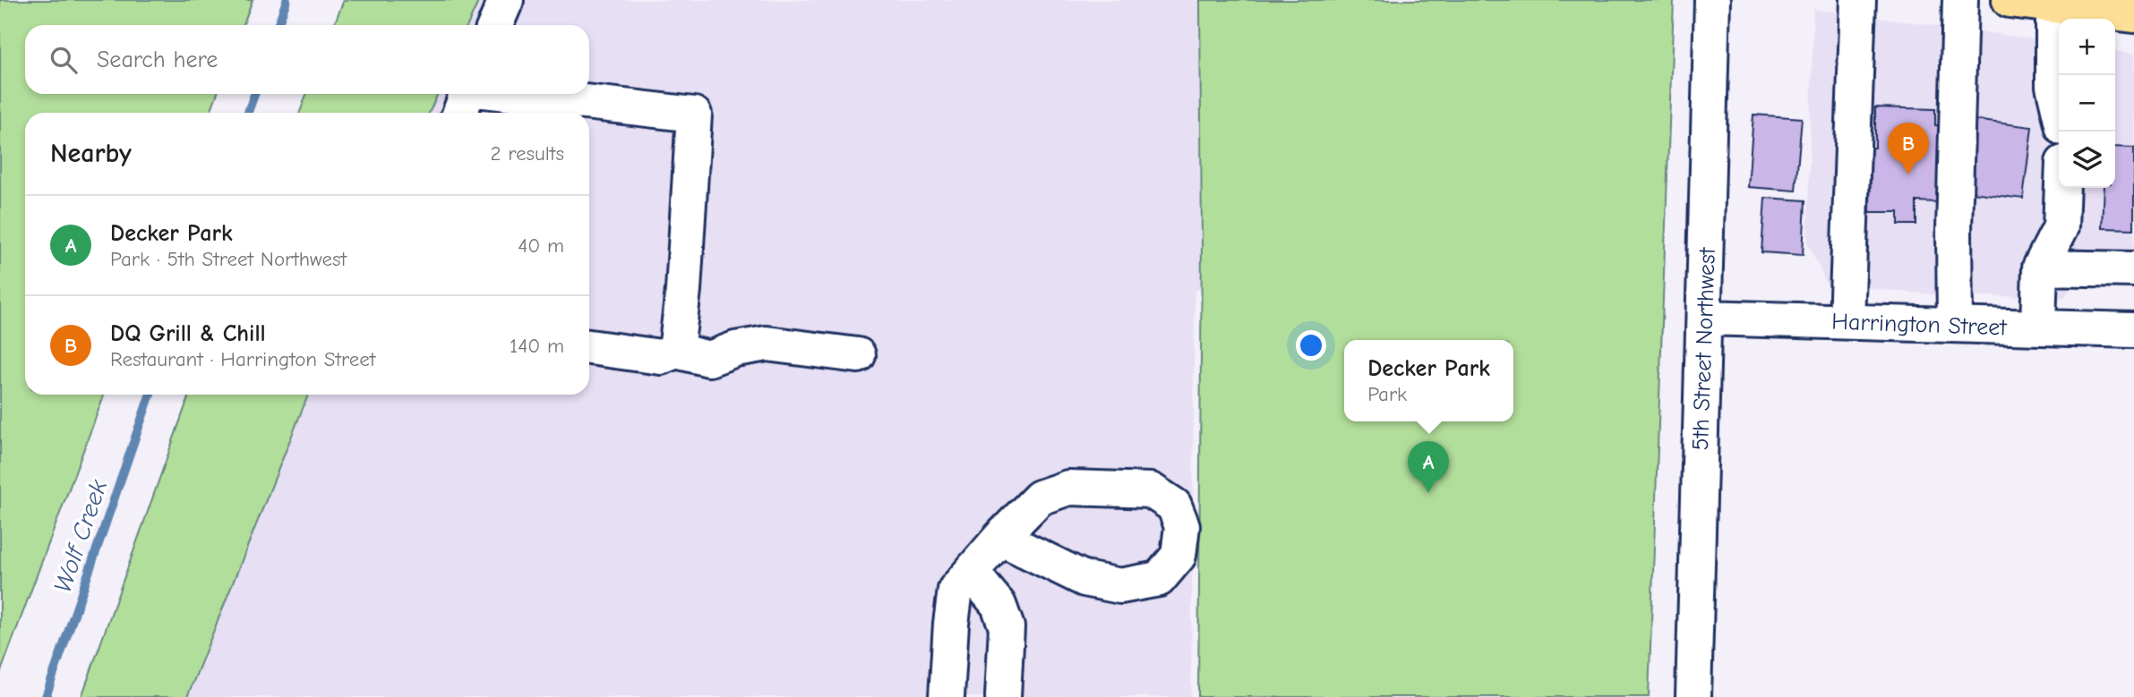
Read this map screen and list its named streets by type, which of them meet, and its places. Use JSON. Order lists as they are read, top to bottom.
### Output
{
  "streets": {
    "street": ["Harrington Street", "5th Street Northwest"]
  },
  "crossings": [
    ["Harrington Street", "5th Street Northwest"]
  ],
  "water": ["Wolf Creek"],
  "page": {
    "map_buttons": ["+", "−"],
    "search": "Search here",
    "heading": ["Nearby", "2 results"],
    "pins": ["B", "A"],
    "list": [
      {
        "mark": "A",
        "name": "Decker Park",
        "note": "Park · 5th Street Northwest",
        "value": "40 m"
      },
      {
        "mark": "B",
        "name": "DQ Grill & Chill",
        "note": "Restaurant · Harrington Street",
        "value": "140 m"
      }
    ],
    "popup": ["Decker Park", "Park"]
  }
}
